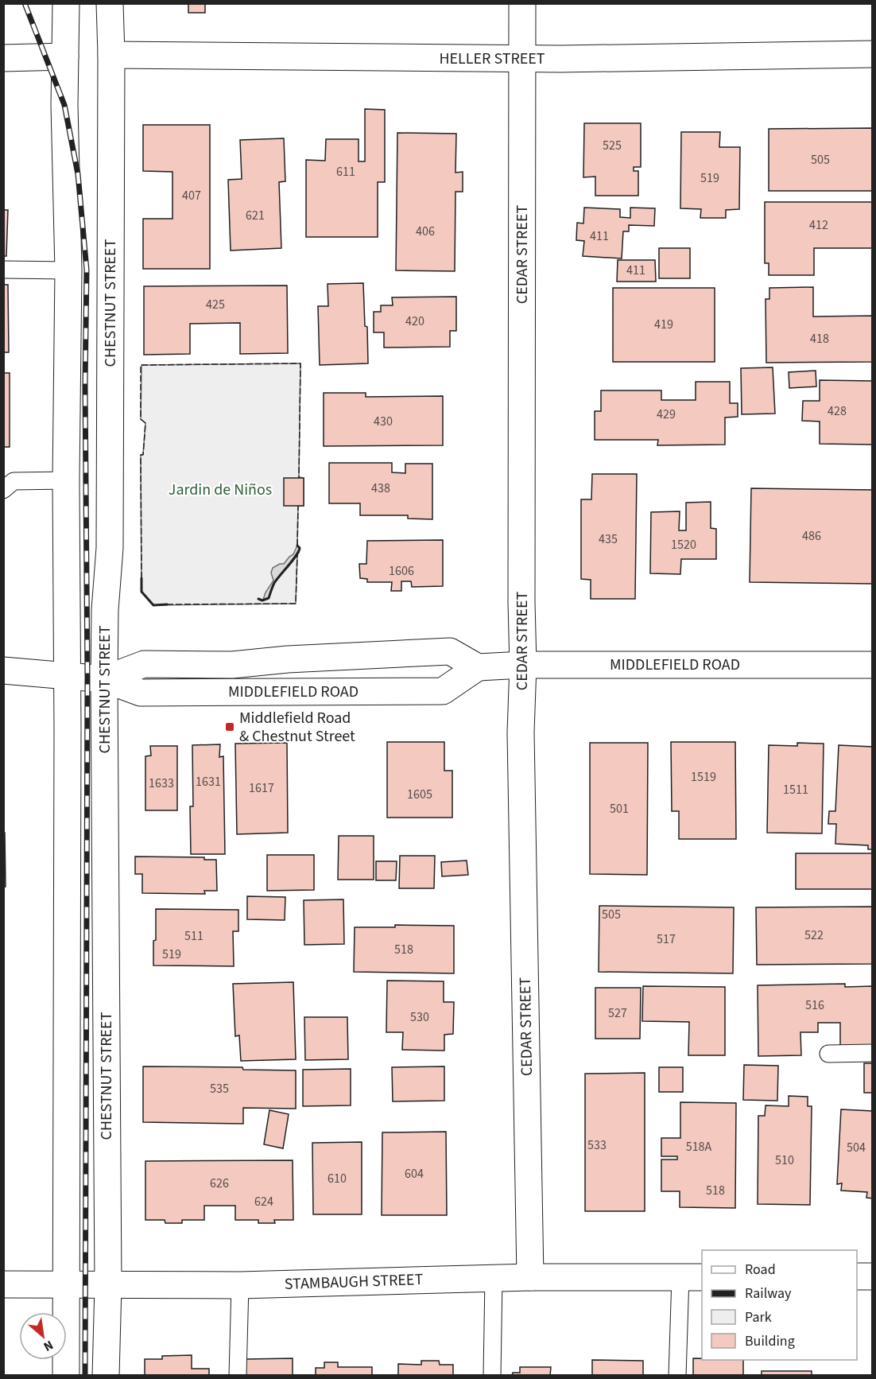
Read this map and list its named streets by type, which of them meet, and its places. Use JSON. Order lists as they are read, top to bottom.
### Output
{
  "streets": {
    "street": [
      "HELLER STREET",
      "CEDAR STREET",
      "CHESTNUT STREET",
      "MIDDLEFIELD ROAD",
      "STAMBAUGH STREET"
    ]
  },
  "crossings": [
    ["HELLER STREET", "CEDAR STREET"],
    ["HELLER STREET", "CHESTNUT STREET"],
    ["CEDAR STREET", "MIDDLEFIELD ROAD"],
    ["CEDAR STREET", "STAMBAUGH STREET"],
    ["CHESTNUT STREET", "MIDDLEFIELD ROAD"],
    ["CHESTNUT STREET", "STAMBAUGH STREET"]
  ],
  "parks": ["Jardin de Niños"],
  "places": {
    "transit": ["Middlefield Road & Chestnut Street"]
  },
  "house_numbers": [
    "525",
    "505",
    "611",
    "519",
    "407",
    "621",
    "412",
    "406",
    "411",
    "411",
    "425",
    "420",
    "419",
    "418",
    "428",
    "429",
    "430",
    "438",
    "486",
    "435",
    "1520",
    "1606",
    "1519",
    "1631",
    "1633",
    "1617",
    "1511",
    "1605",
    "501",
    "505",
    "522",
    "511",
    "517",
    "518",
    "519",
    "516",
    "527",
    "530",
    "535",
    "533",
    "518A",
    "504",
    "510",
    "604",
    "610",
    "626",
    "518",
    "624"
  ],
  "legend": [
    "Road",
    "Railway",
    "Park",
    "Building"
  ],
  "north": "bottom right"
}
